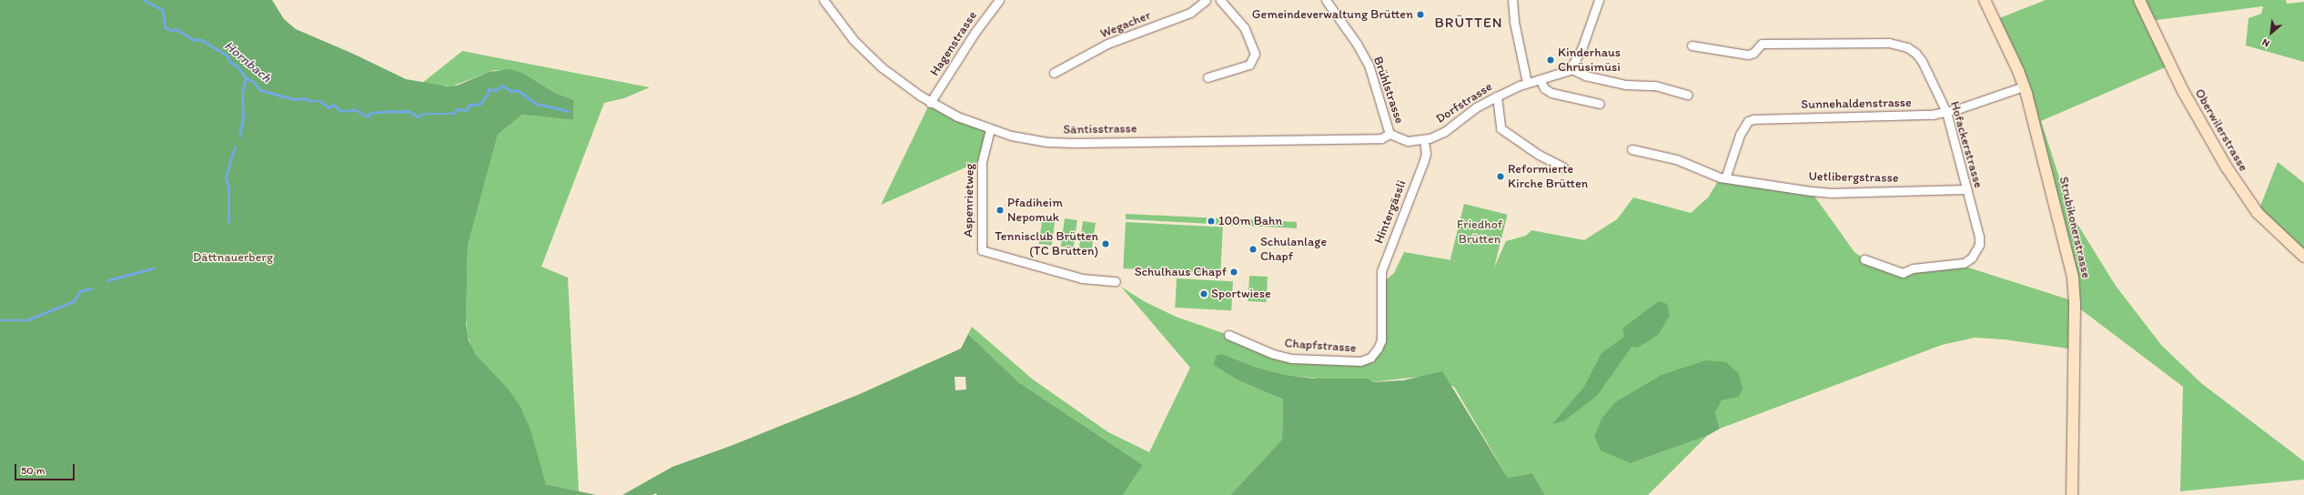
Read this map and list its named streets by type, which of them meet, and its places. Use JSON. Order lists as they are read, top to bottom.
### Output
{
  "streets": {
    "street": [
      "Wegacher",
      "Hagenstrasse",
      "Brühlstrasse",
      "Dorfstrasse",
      "Sunnehaldenstrasse",
      "Säntisstrasse",
      "Oberwilerstrasse",
      "Hofackerstrasse",
      "Uetlibergstrasse",
      "Aspenrietweg",
      "Hintergässli",
      "Strubikonerstrasse",
      "Chapfstrasse"
    ]
  },
  "crossings": [
    ["Hagenstrasse", "Säntisstrasse"],
    ["Brühlstrasse", "Säntisstrasse"],
    ["Dorfstrasse", "Hintergässli"],
    ["Sunnehaldenstrasse", "Hofackerstrasse"],
    ["Sunnehaldenstrasse", "Uetlibergstrasse"],
    ["Sunnehaldenstrasse", "Strubikonerstrasse"],
    ["Säntisstrasse", "Aspenrietweg"],
    ["Hofackerstrasse", "Uetlibergstrasse"],
    ["Hintergässli", "Chapfstrasse"]
  ],
  "districts": ["BRÜTTEN"],
  "water": ["Hornbach"],
  "parks": ["Friedhof Brütten", "Dättnauerberg"],
  "places": [
    "Gemeindeverwaltung Brütten",
    "Kinderhaus Chrüsimüsi",
    "Reformierte Kirche Brütten",
    "Pfadiheim Nepomuk",
    "100m Bahn",
    "Tennisclub Brütten (TC Brütten)",
    "Schulanlage Chapf",
    "Schulhaus Chapf",
    "Sportwiese"
  ],
  "scale_bar": "50 m",
  "north": "bottom left"
}
